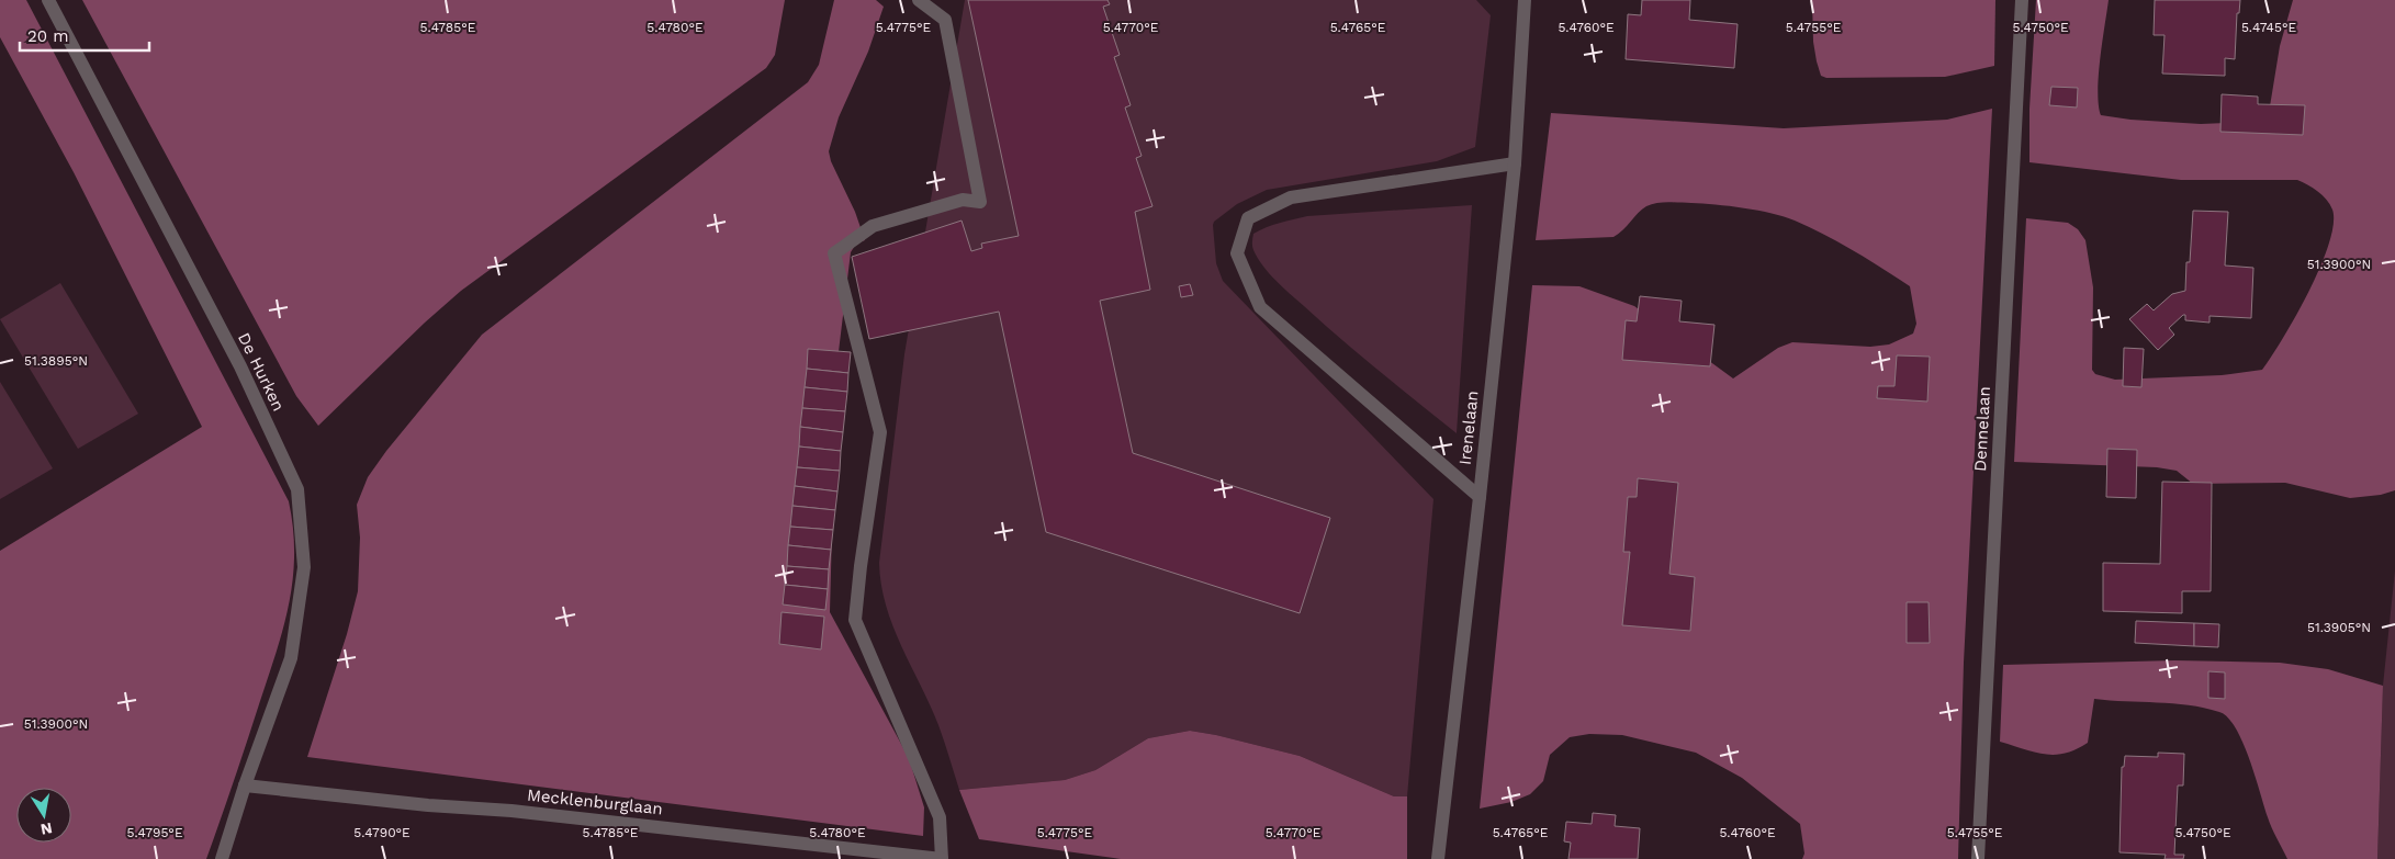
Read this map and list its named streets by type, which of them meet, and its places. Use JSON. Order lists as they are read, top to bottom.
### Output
{
  "streets": {
    "street": [
      "De Hurken",
      "Irenelaan",
      "Dennelaan",
      "Mecklenburglaan"
    ]
  },
  "crossings": [
    ["De Hurken", "Mecklenburglaan"]
  ],
  "scale_bar": "20 m",
  "north": "bottom",
  "coordinates": [
    "5.4785°E",
    "5.4780°E",
    "5.4775°E",
    "5.4770°E",
    "5.4765°E",
    "5.4760°E",
    "5.4755°E",
    "5.4750°E",
    "5.4745°E",
    "51.3900°N",
    "51.3895°N",
    "51.3905°N",
    "5.4795°E",
    "5.4790°E"
  ]
}
